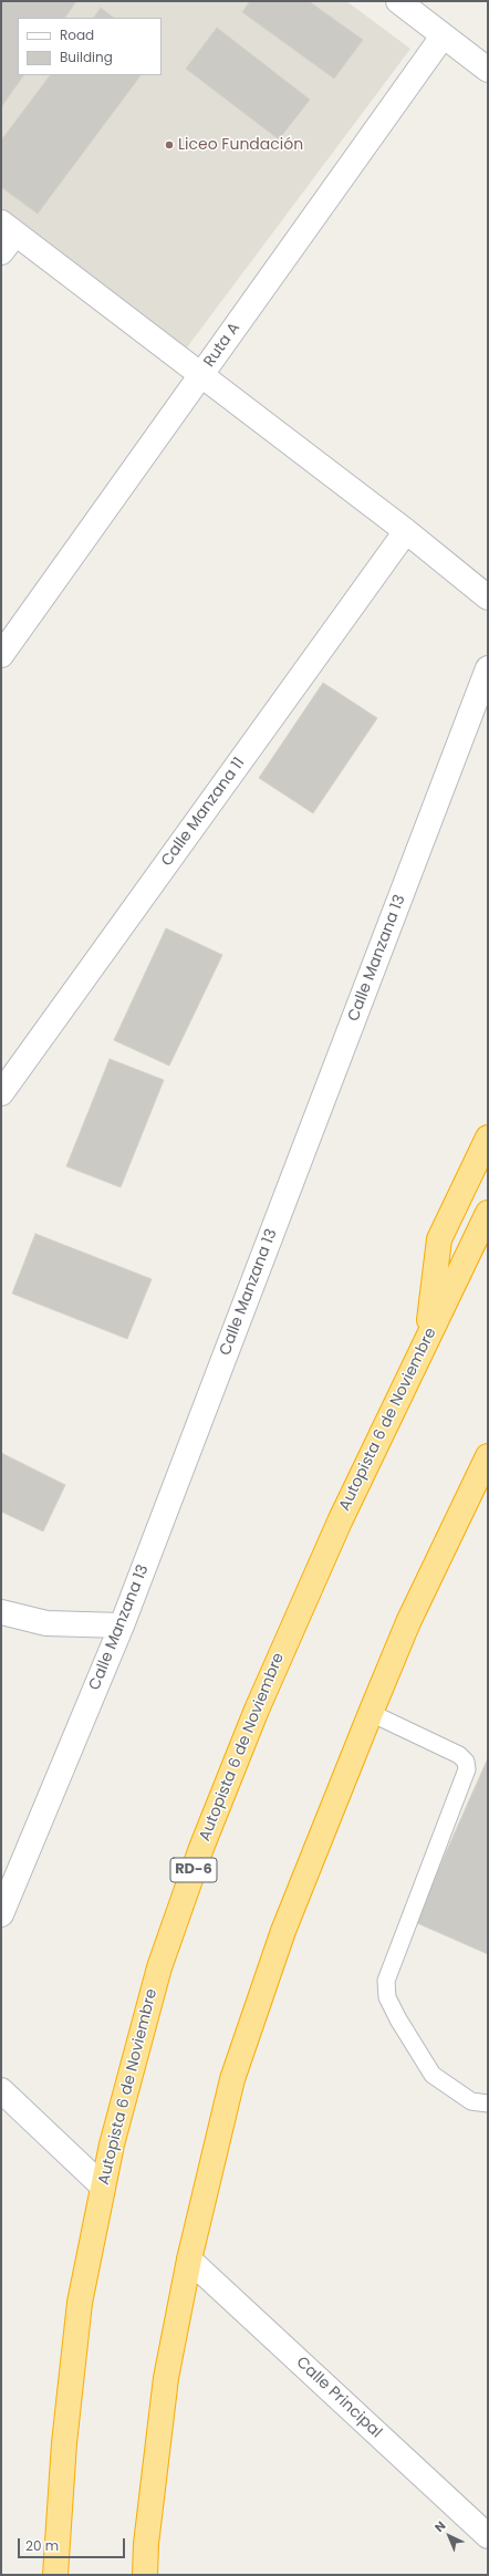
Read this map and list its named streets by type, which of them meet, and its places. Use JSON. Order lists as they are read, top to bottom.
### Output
{
  "streets": {
    "highway": ["Autopista 6 de Noviembre", "RD-6"],
    "street": [
      "Ruta A",
      "Calle Manzana 11",
      "Calle Manzana 13",
      "Calle Principal"
    ]
  },
  "places": ["Liceo Fundación"],
  "legend": ["Road", "Building"],
  "scale_bar": "20 m",
  "north": "top left"
}
